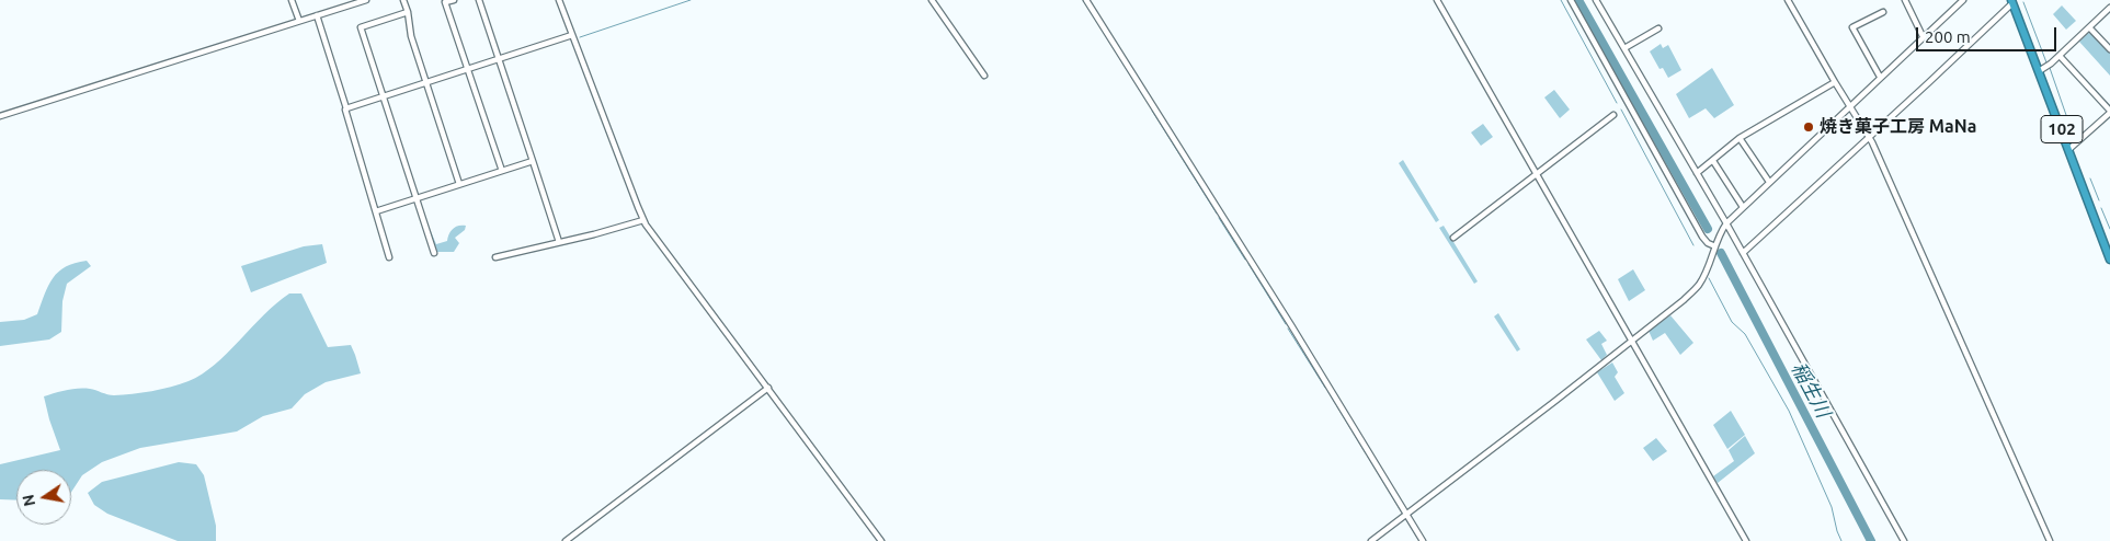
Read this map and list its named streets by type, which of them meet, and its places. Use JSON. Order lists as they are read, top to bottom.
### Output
{
  "streets": {
    "highway": ["102"]
  },
  "water": ["稲生川"],
  "places": ["焼き菓子工房 MaNa"],
  "scale_bar": "200 m",
  "north": "left"
}
